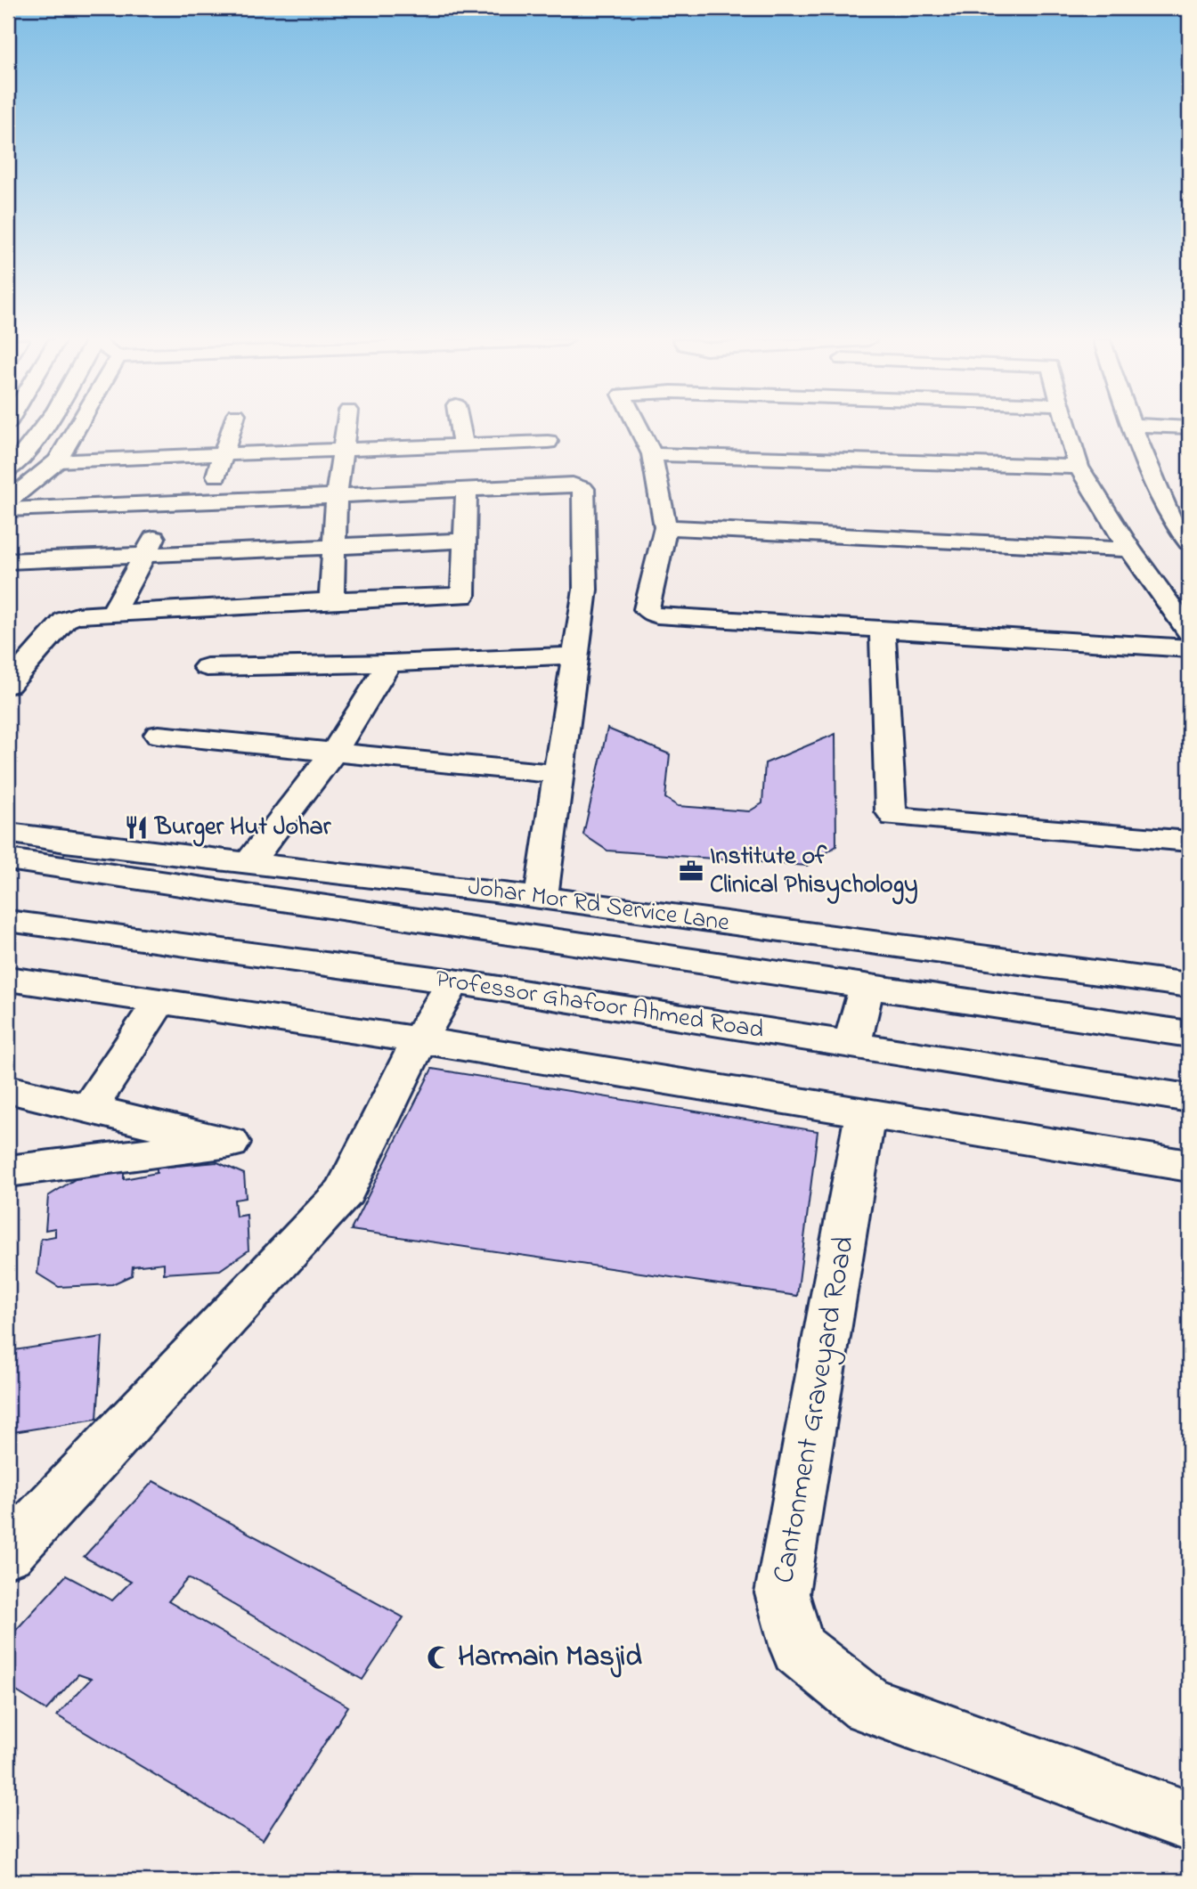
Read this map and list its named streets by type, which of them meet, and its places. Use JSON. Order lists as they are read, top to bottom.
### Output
{
  "streets": {
    "street": ["Johar Mor Rd Service Lane", "Professor Ghafoor Ahmed Road", "Cantonment Graveyard Road"]
  },
  "places": {
    "restaurant": ["Burger Hut Johar"],
    "office": ["Institute of Clinical Phisychology"],
    "mosque": ["Harmain Masjid"]
  }
}
